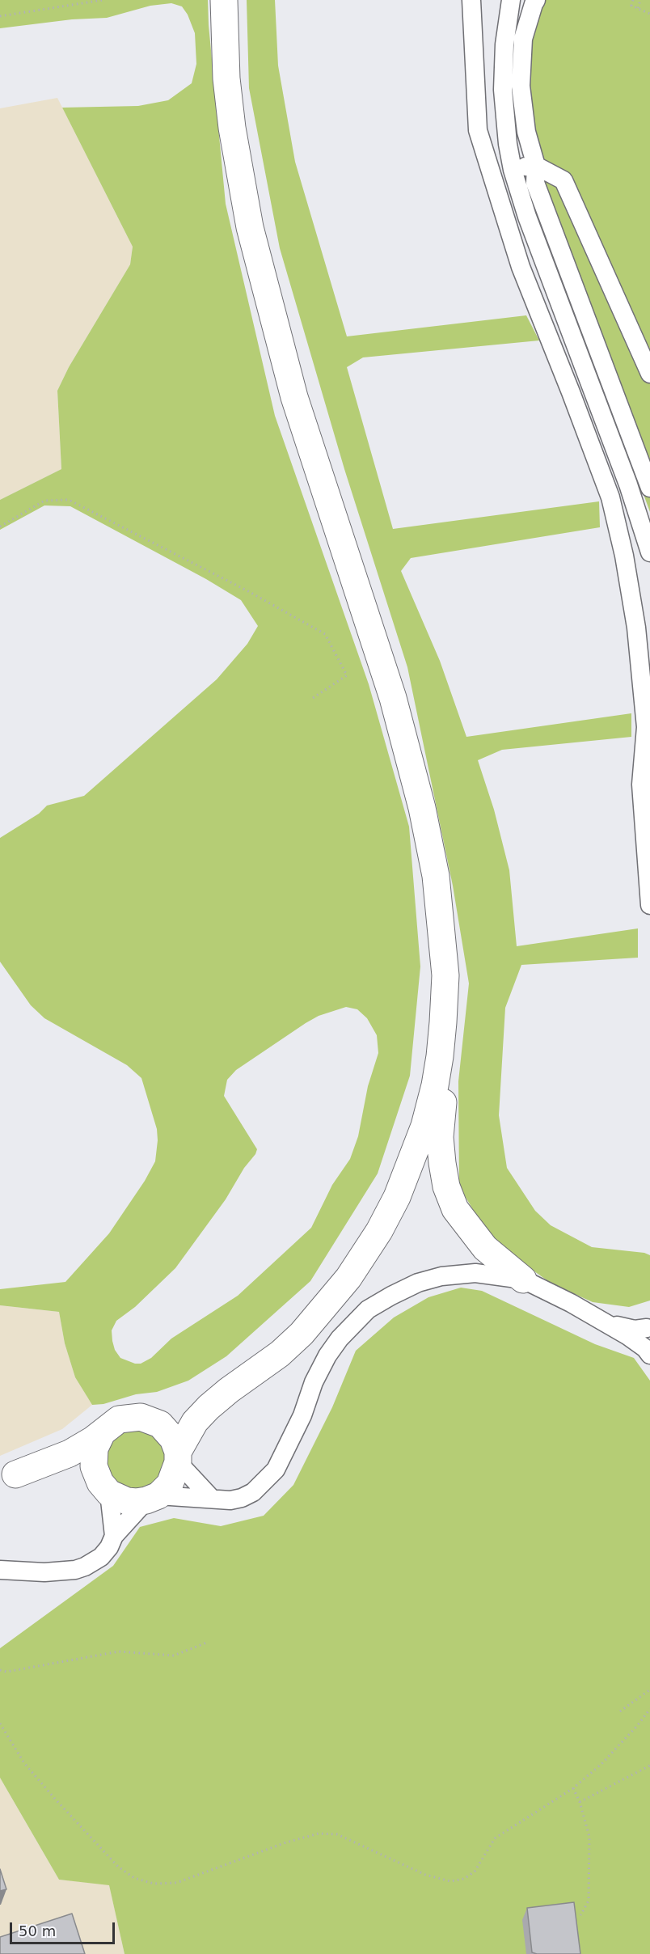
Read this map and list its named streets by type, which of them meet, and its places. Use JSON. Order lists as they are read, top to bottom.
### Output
{
  "scale_bar": "50 m"
}
